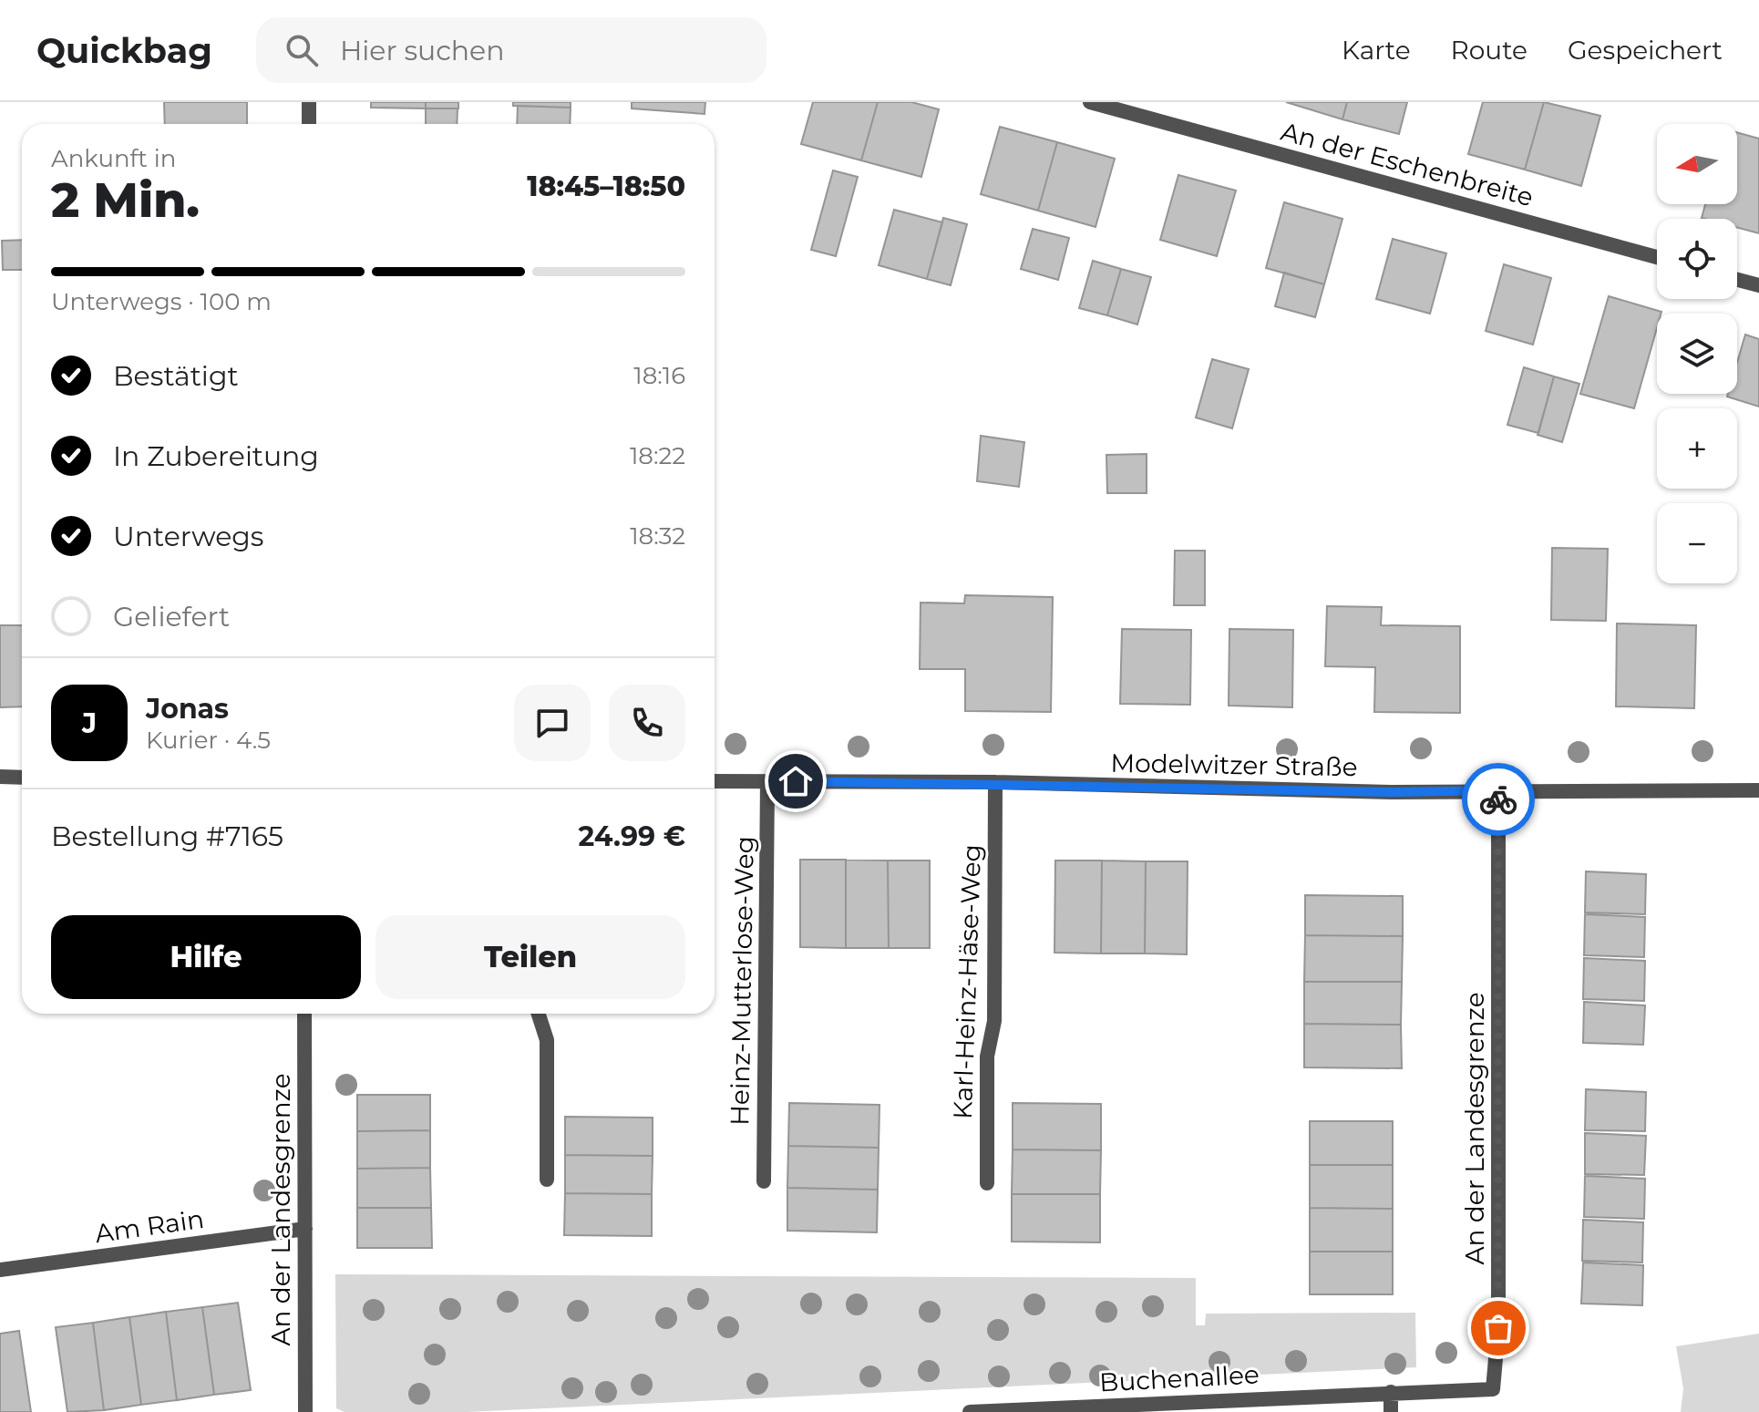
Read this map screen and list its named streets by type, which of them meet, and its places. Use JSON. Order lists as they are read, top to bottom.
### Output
{
  "streets": {
    "street": [
      "An der Eschenbreite",
      "Modelwitzer Straße",
      "Heinz-Mutterlose-Weg",
      "Karl-Heinz-Häse-Weg",
      "An der Landesgrenze",
      "Am Rain",
      "Buchenallee"
    ]
  },
  "crossings": [
    ["Modelwitzer Straße", "Heinz-Mutterlose-Weg"],
    ["Modelwitzer Straße", "Karl-Heinz-Häse-Weg"],
    ["Modelwitzer Straße", "An der Landesgrenze"],
    ["An der Landesgrenze", "Am Rain"],
    ["An der Landesgrenze", "Buchenallee"]
  ],
  "north": "left",
  "page": {
    "header": "Quickbag",
    "search": "Hier suchen",
    "nav": ["Karte", "Route", "Gespeichert"],
    "map_buttons": ["+", "−"],
    "heading": ["2 Min.", "Ankunft in", "18:45–18:50"],
    "panel": [
      "Jonas",
      "Kurier · 4.5",
      "Bestellung #7165",
      "24.99 €"
    ],
    "bar": "Unterwegs · 100 m",
    "list": [
      ["Bestätigt", "18:16"],
      ["In Zubereitung", "18:22"],
      ["Unterwegs", "18:32"],
      "Geliefert"
    ],
    "round": "J",
    "buttons": ["Hilfe", "Teilen"]
  }
}
